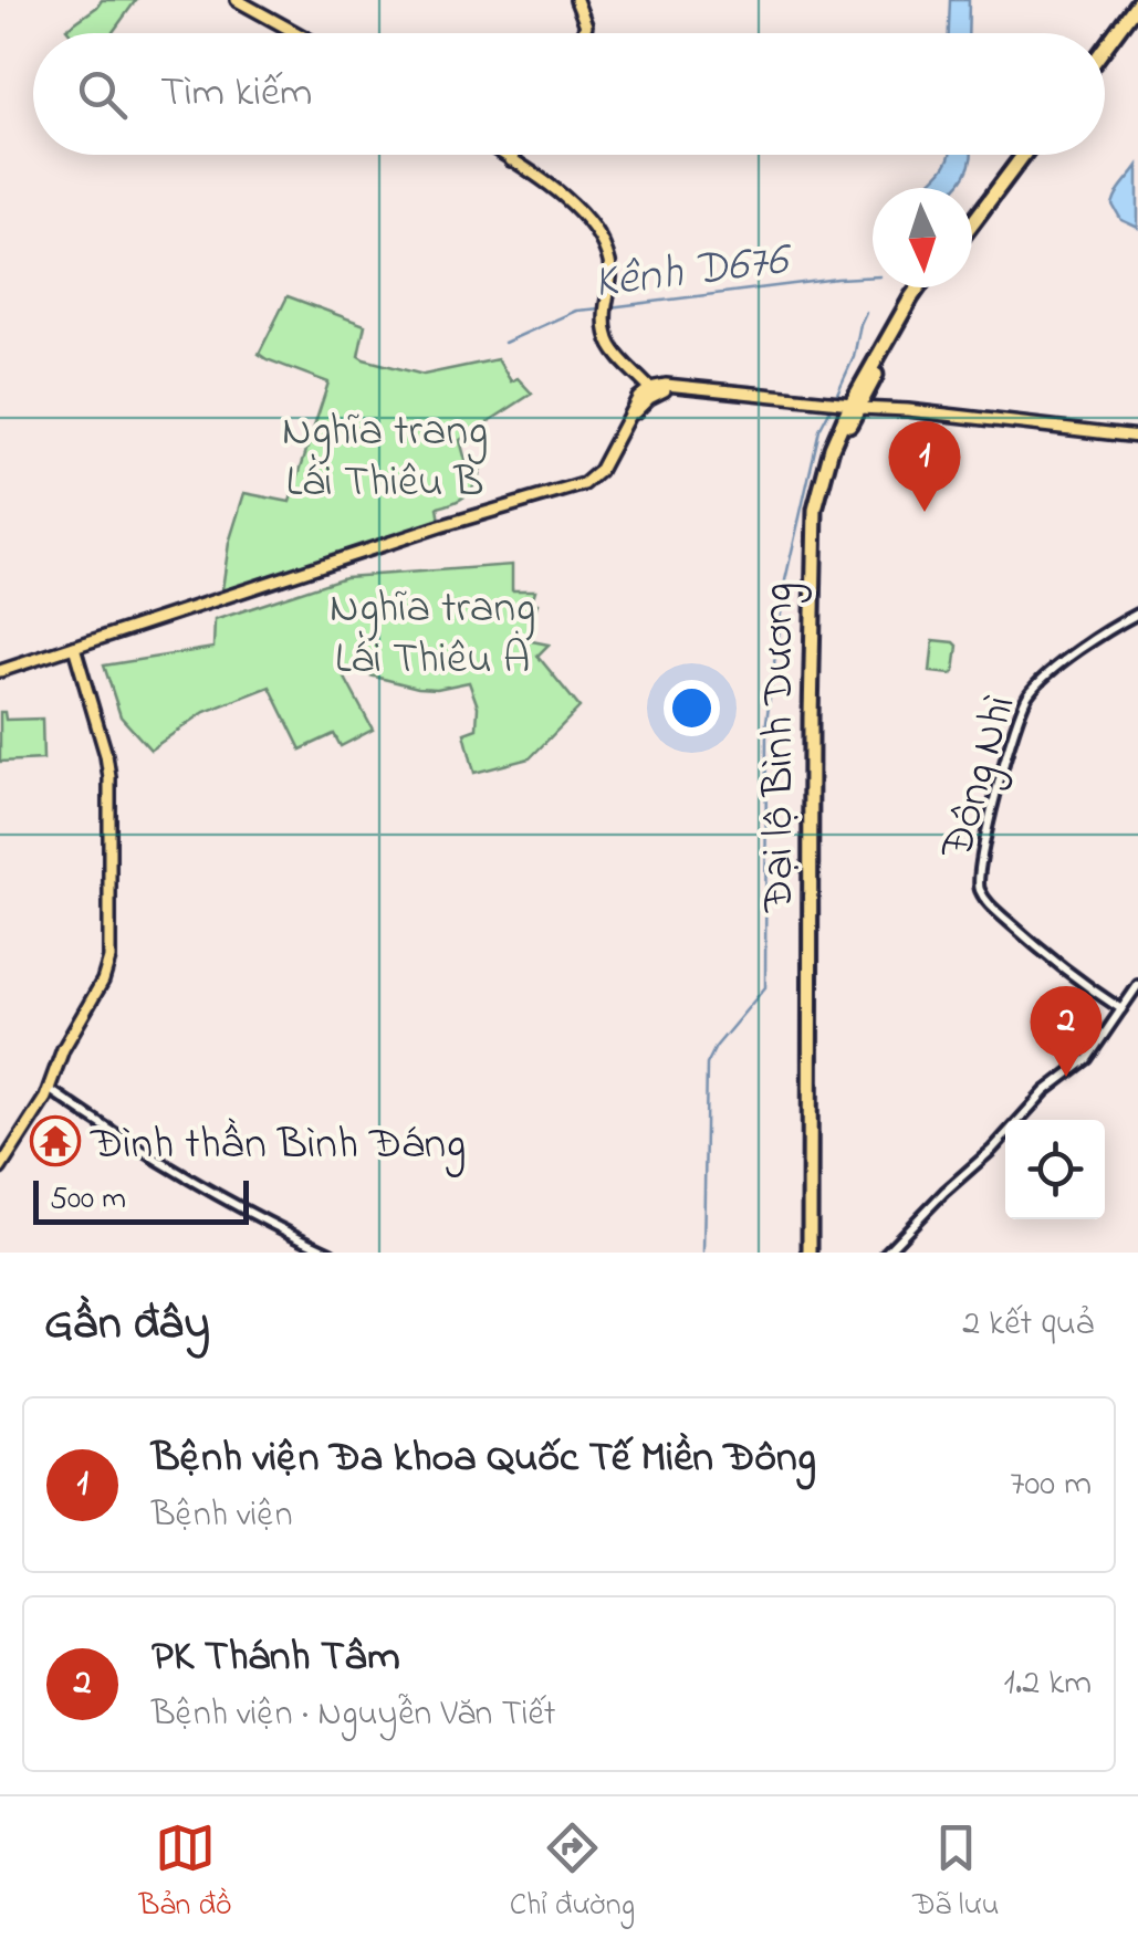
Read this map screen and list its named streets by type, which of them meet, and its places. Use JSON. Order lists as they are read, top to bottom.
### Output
{
  "streets": {
    "highway": ["Đại lộ Bình Dương"],
    "street": ["Đông Nhì"]
  },
  "water": ["Kênh D676"],
  "parks": ["Nghĩa trang Lái Thiêu B", "Nghĩa trang Lái Thiêu A"],
  "places": {
    "temple": ["Đình thần Bình Đáng"]
  },
  "scale_bar": "500 m",
  "north": "bottom",
  "page": {
    "search": "Tìm kiếm",
    "pins": ["1", "2"],
    "scale": "500 m",
    "heading": ["Gần đây", "2 kết quả"],
    "list": [
      {
        "mark": "1",
        "name": "Bệnh viện Đa khoa Quốc Tế Miền Đông",
        "note": "Bệnh viện",
        "value": "700 m"
      },
      {
        "mark": "2",
        "name": "PK Thánh Tâm",
        "note": "Bệnh viện · Nguyễn Văn Tiết",
        "value": "1.2 km"
      }
    ],
    "nav": ["Bản đồ", "Chỉ đường", "Đã lưu"]
  }
}
